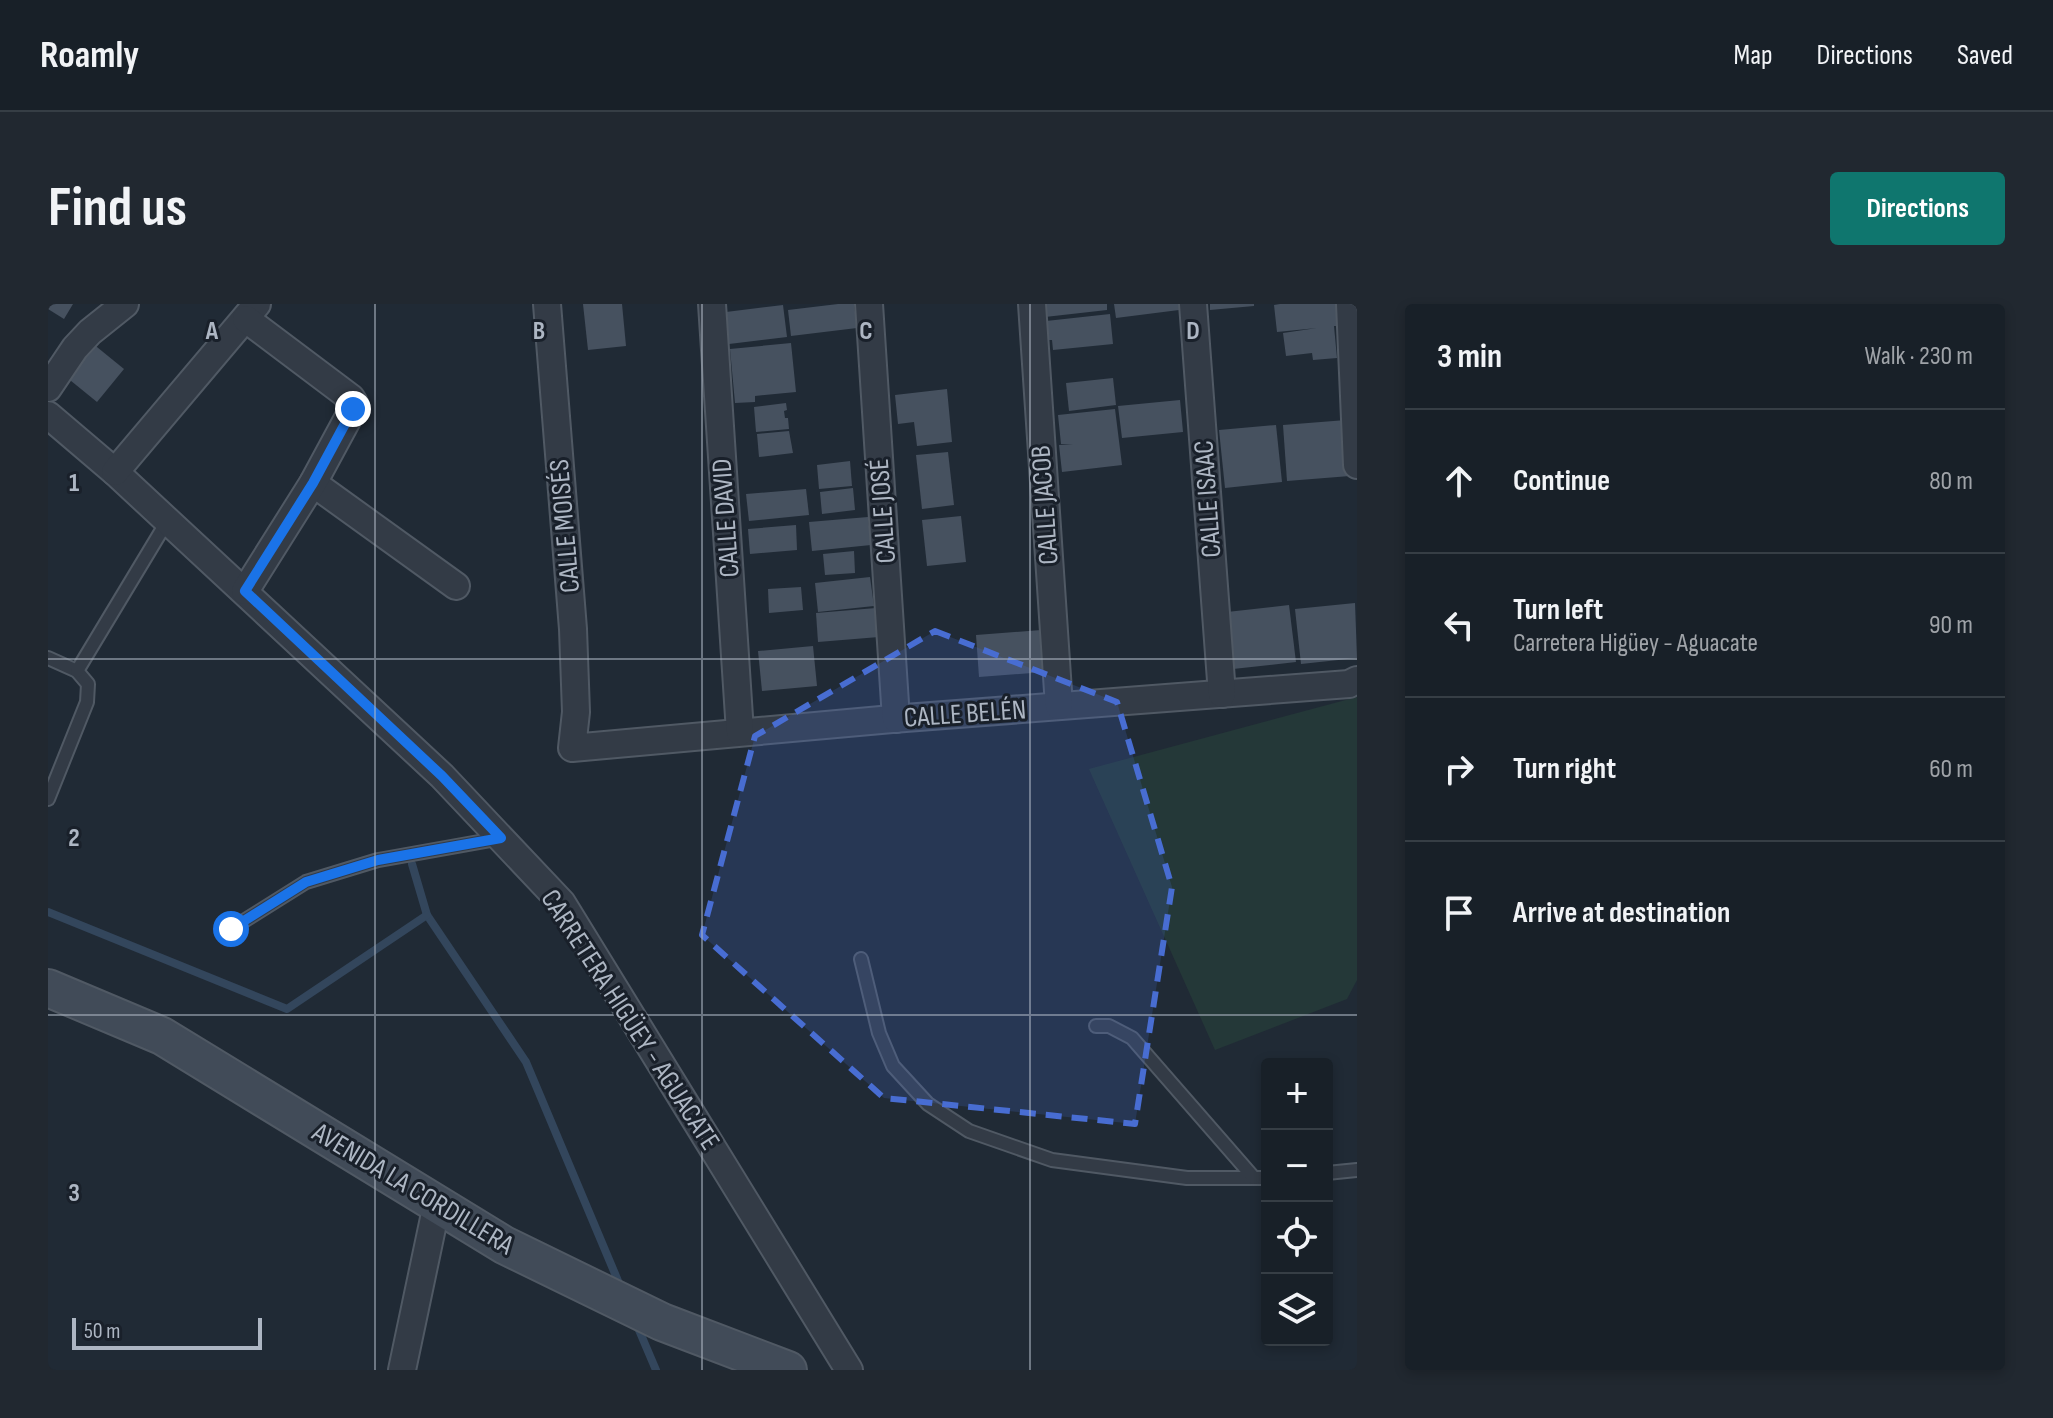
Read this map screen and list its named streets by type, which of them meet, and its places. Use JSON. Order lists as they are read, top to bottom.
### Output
{
  "streets": {
    "main road": ["AVENIDA LA CORDILLERA"],
    "street": [
      "CALLE ISAAC",
      "CALLE JACOB",
      "CALLE JOSÉ",
      "CALLE DAVID",
      "CALLE MOISÉS",
      "CALLE BELÉN",
      "CARRETERA HIGÜEY - AGUACATE"
    ]
  },
  "crossings": [
    ["CALLE ISAAC", "CALLE BELÉN"],
    ["CALLE JACOB", "CALLE BELÉN"],
    ["CALLE JOSÉ", "CALLE BELÉN"],
    ["CALLE DAVID", "CALLE BELÉN"],
    ["CALLE MOISÉS", "CALLE BELÉN"]
  ],
  "scale_bar": "50 m",
  "page": {
    "header": "Roamly",
    "nav": ["Map", "Directions", "Saved"],
    "buttons": "Directions",
    "title": "Find us",
    "heading": ["3 min", "Walk · 230 m"],
    "list": [
      ["Continue", "80 m"],
      ["Turn left", "Carretera Higüey - Aguacate", "90 m"],
      ["Turn right", "60 m"],
      "Arrive at destination"
    ],
    "map_buttons": ["+", "−"],
    "scale": "50 m"
  },
  "grid": {
    "columns": [
      "A",
      "B",
      "C",
      "D"
    ],
    "rows": ["1", "2", "3"]
  }
}
